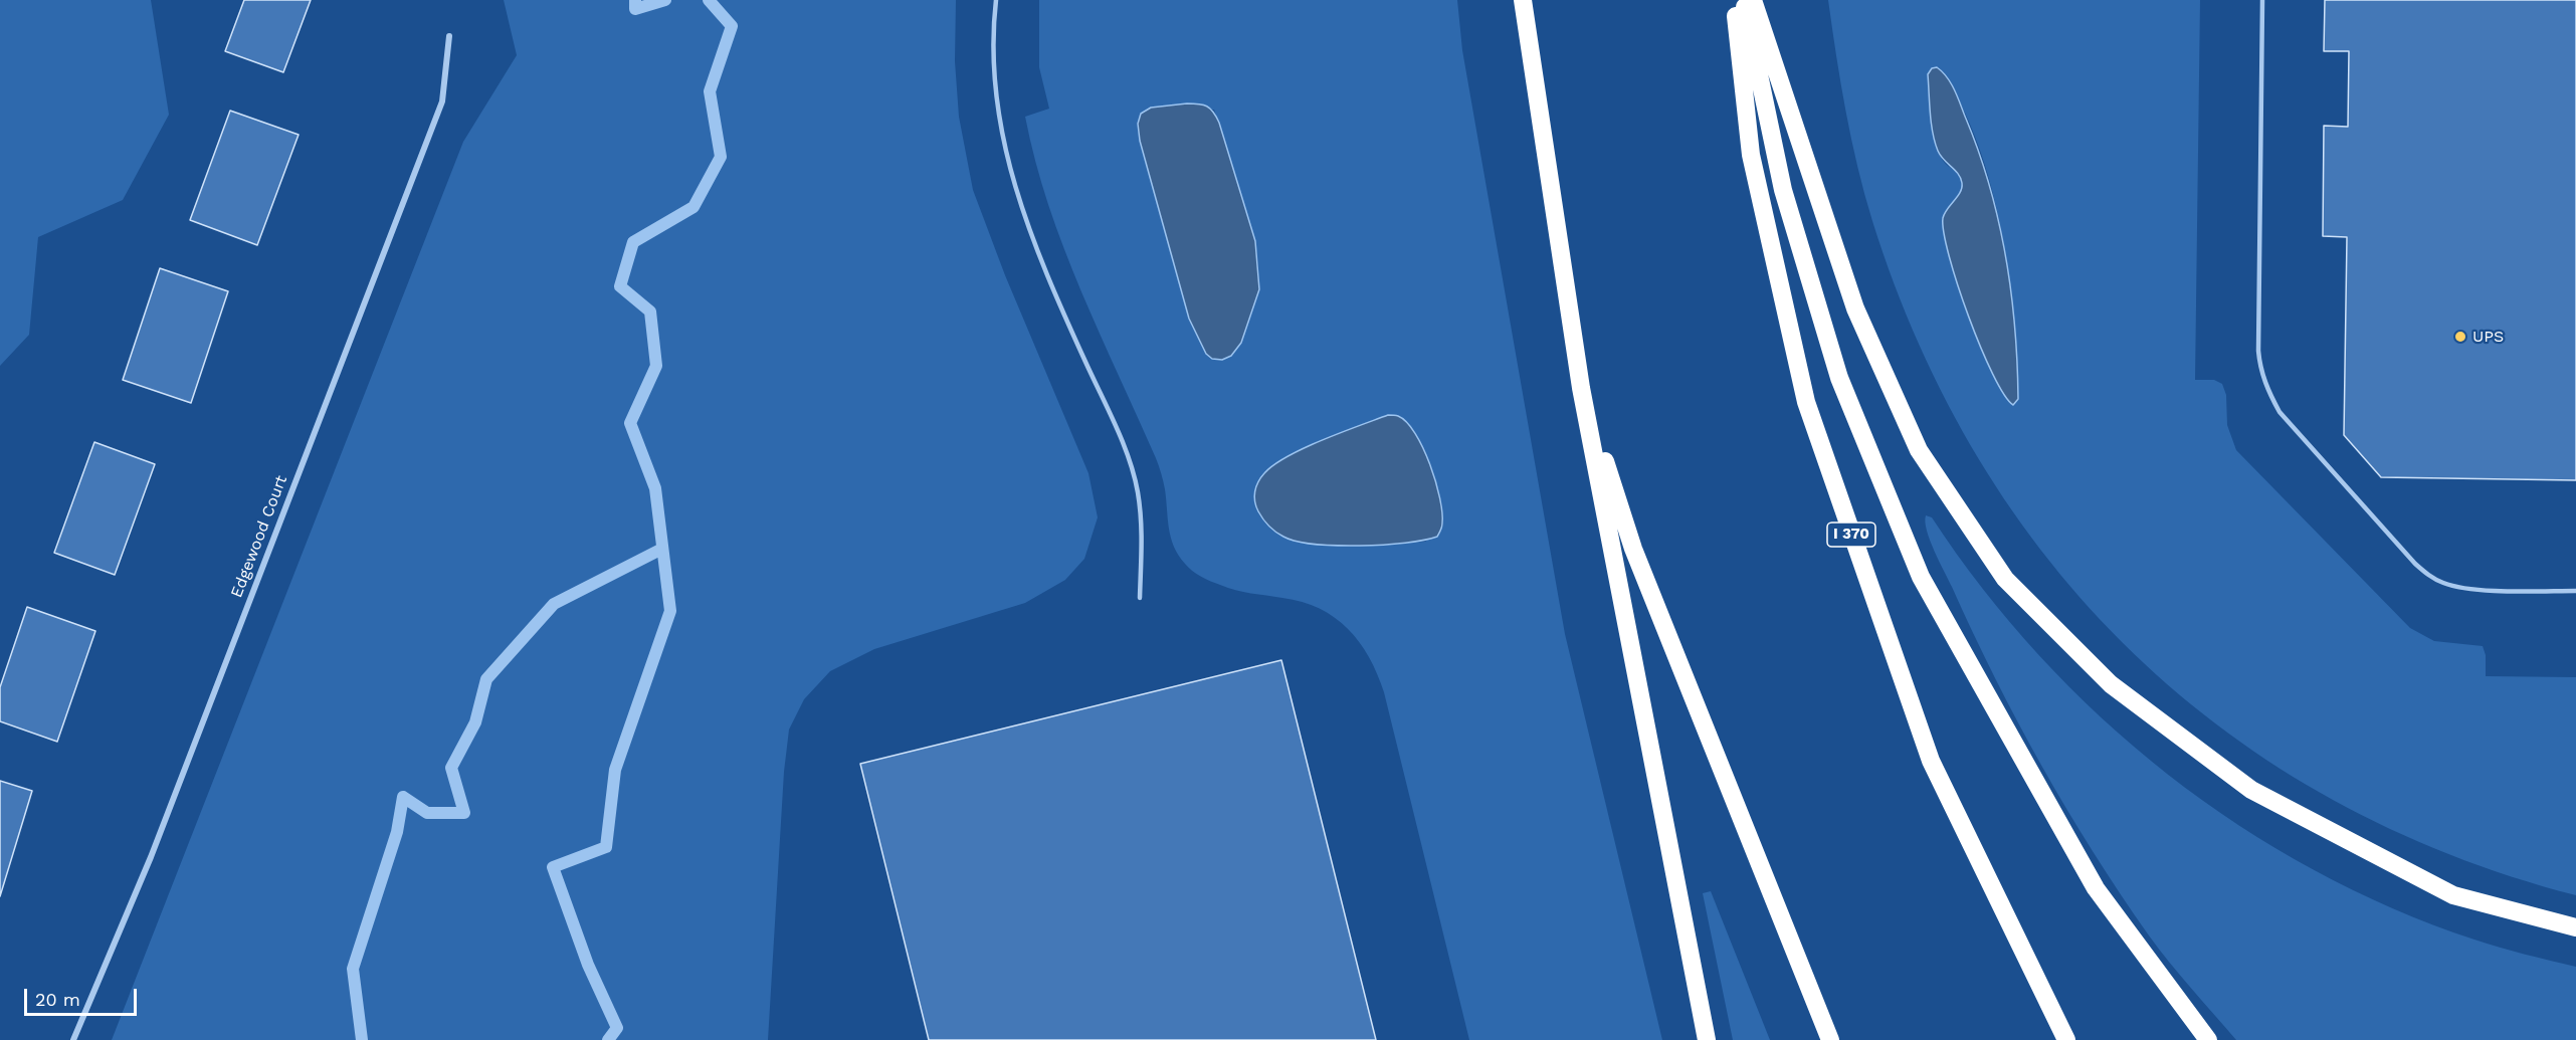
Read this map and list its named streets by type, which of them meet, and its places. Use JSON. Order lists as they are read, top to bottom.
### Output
{
  "streets": {
    "highway": ["I 370"],
    "street": ["Edgewood Court"]
  },
  "places": ["UPS"],
  "scale_bar": "20 m"
}
